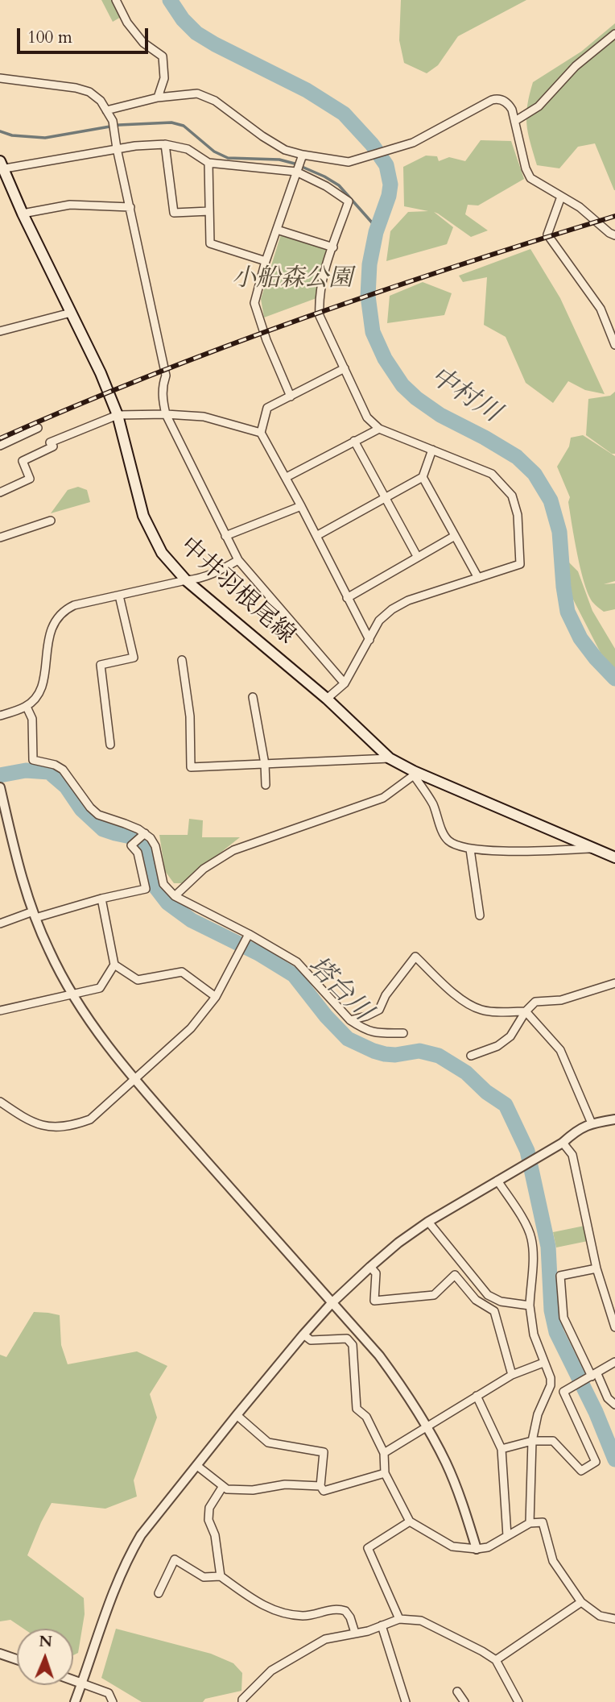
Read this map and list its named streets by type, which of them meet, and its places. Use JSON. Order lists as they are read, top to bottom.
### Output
{
  "streets": {
    "main road": ["中井羽根尾線"]
  },
  "water": ["中村川", "塔台川"],
  "parks": ["小船森公園"],
  "scale_bar": "100 m",
  "north": "top"
}
